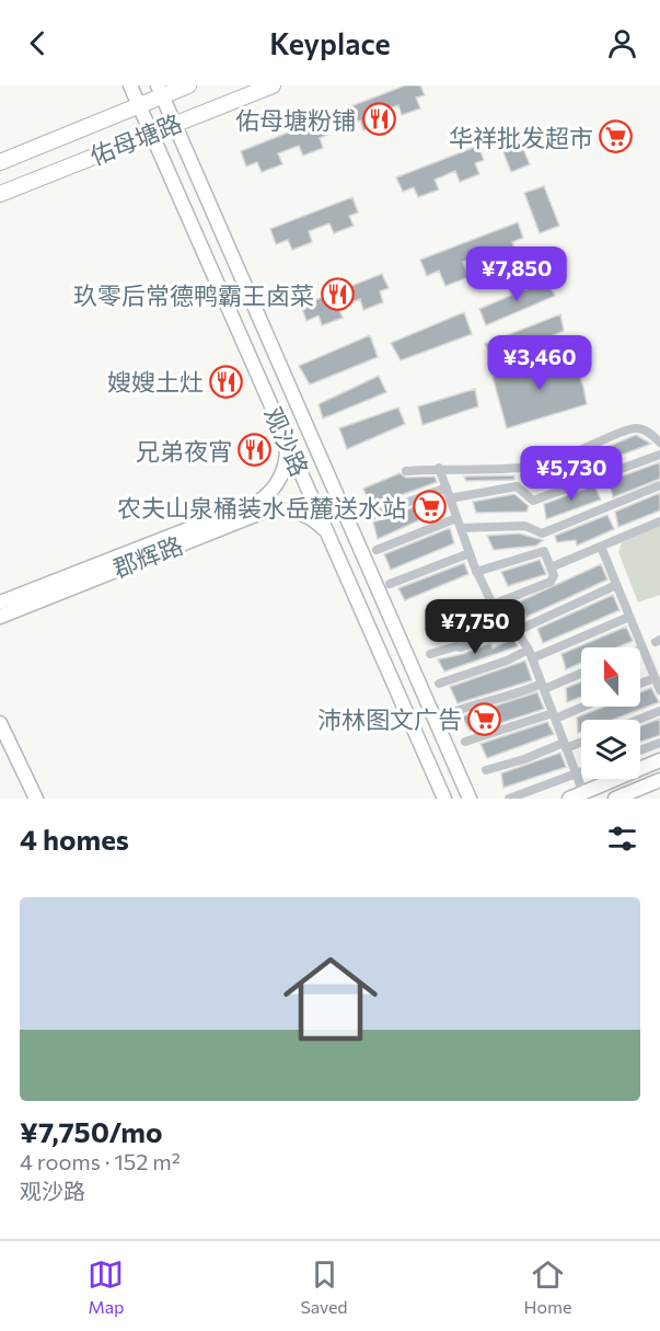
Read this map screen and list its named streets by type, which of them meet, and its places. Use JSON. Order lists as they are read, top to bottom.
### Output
{
  "streets": {
    "main road": ["佑母塘路", "观沙路", "郡辉路"]
  },
  "crossings": [
    ["佑母塘路", "观沙路"],
    ["观沙路", "郡辉路"]
  ],
  "places": {
    "restaurant": [
      "佑母塘粉铺",
      "玖零后常德鸭霸王卤菜",
      "嫂嫂土灶",
      "兄弟夜宵"
    ],
    "supermarket": ["华祥批发超市", "农夫山泉桶装水岳麓送水站", "沛林图文广告"]
  },
  "north": "top",
  "page": {
    "header": "Keyplace",
    "price": [
      "¥7,850",
      "¥3,460",
      "¥5,730",
      "¥7,750"
    ],
    "heading": "4 homes",
    "list": [
      {
        "name": "¥7,750/mo",
        "note": "4 rooms · 152 m² · 观沙路"
      }
    ],
    "tabs": ["Map", "Saved", "Home"]
  }
}
